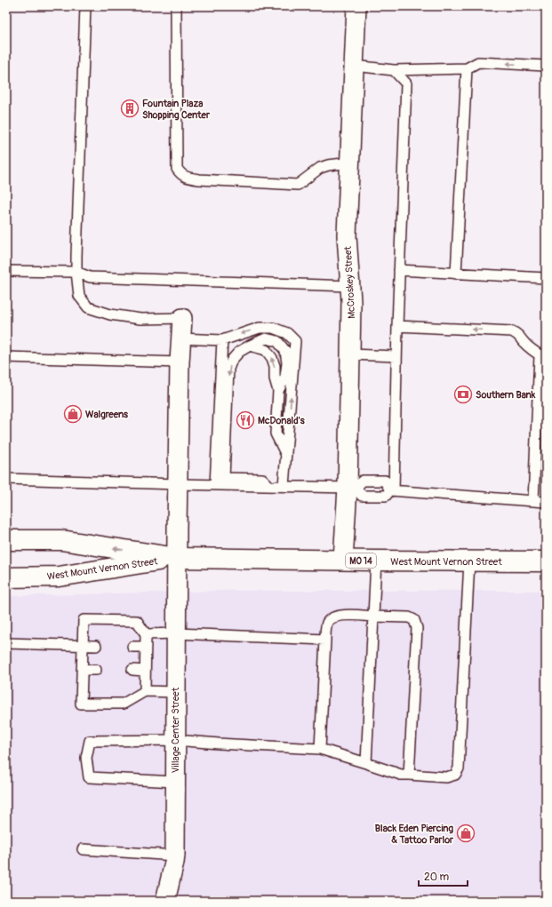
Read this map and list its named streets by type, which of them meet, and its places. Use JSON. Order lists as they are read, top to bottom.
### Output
{
  "streets": {
    "main road": ["MO 14", "West Mount Vernon Street"],
    "street": ["McCroskey Street", "Village Center Street"]
  },
  "crossings": [
    ["McCroskey Street", "West Mount Vernon Street"],
    ["West Mount Vernon Street", "Village Center Street"]
  ],
  "places": {
    "building": ["Fountain Plaza Shopping Center"],
    "bank": ["Southern Bank"],
    "shop": ["Walgreens", "Black Eden Piercing & Tattoo Parlor"],
    "restaurant": ["McDonald's"]
  },
  "scale_bar": "20 m"
}
